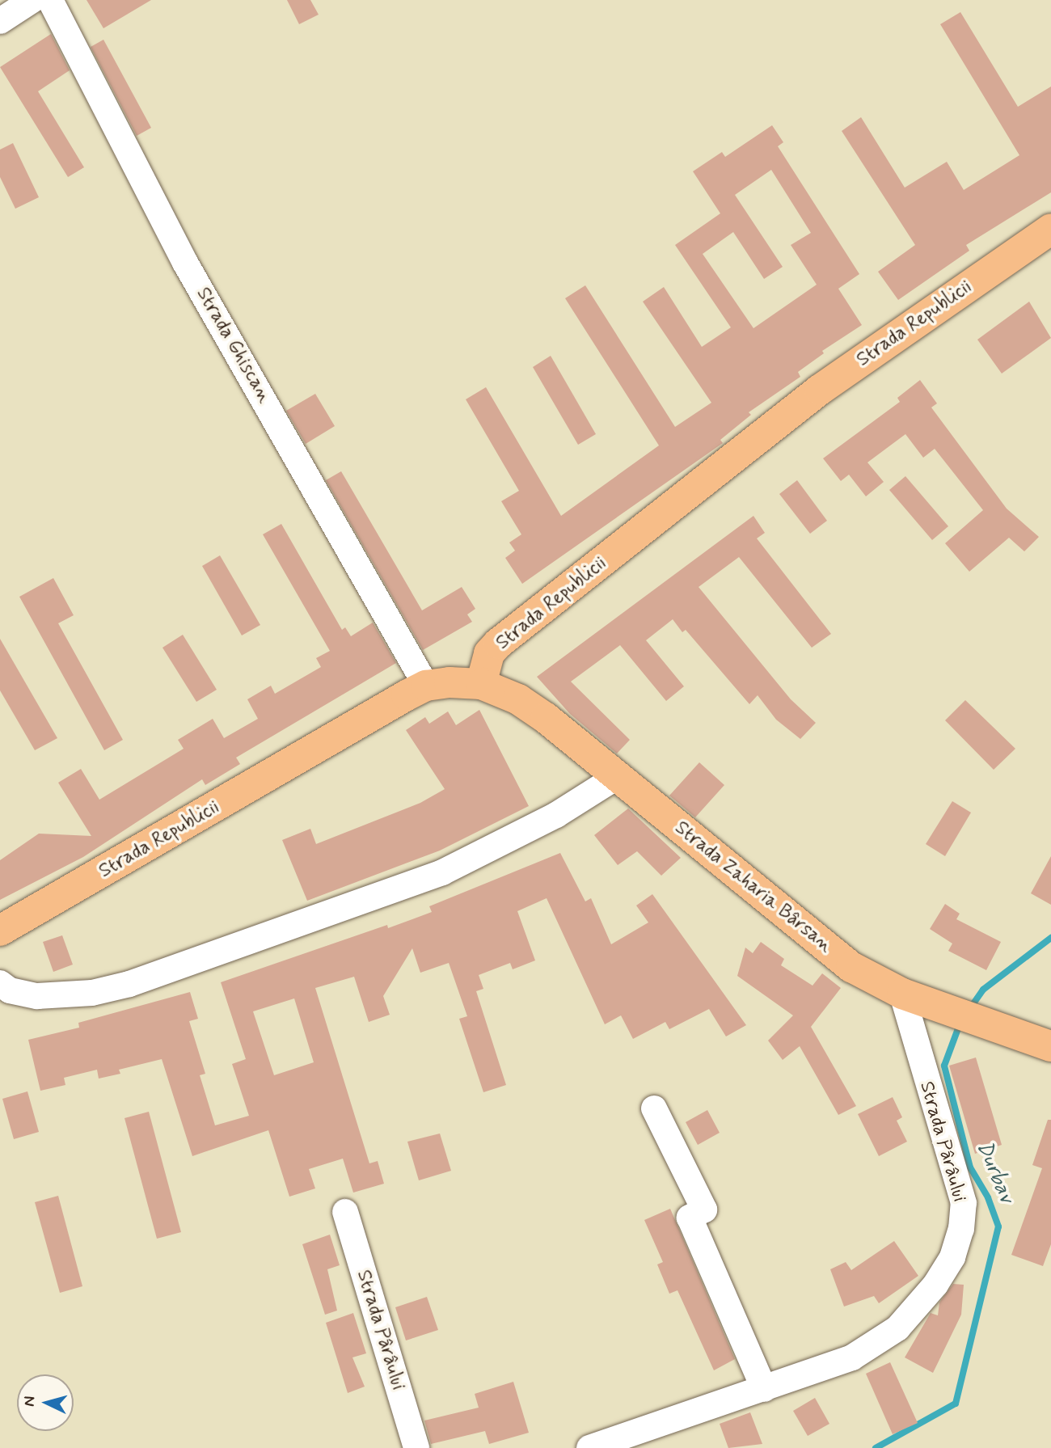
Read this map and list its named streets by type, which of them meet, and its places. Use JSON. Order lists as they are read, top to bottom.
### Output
{
  "streets": {
    "main road": ["Strada Republicii", "Strada Zaharia Bârsan"],
    "street": ["Strada Ghiscan", "Strada Pârâului"]
  },
  "crossings": [
    ["Strada Republicii", "Strada Ghiscan"],
    ["Strada Republicii", "Strada Zaharia Bârsan"],
    ["Strada Zaharia Bârsan", "Strada Pârâului"]
  ],
  "water": ["Durbav"],
  "north": "left"
}
